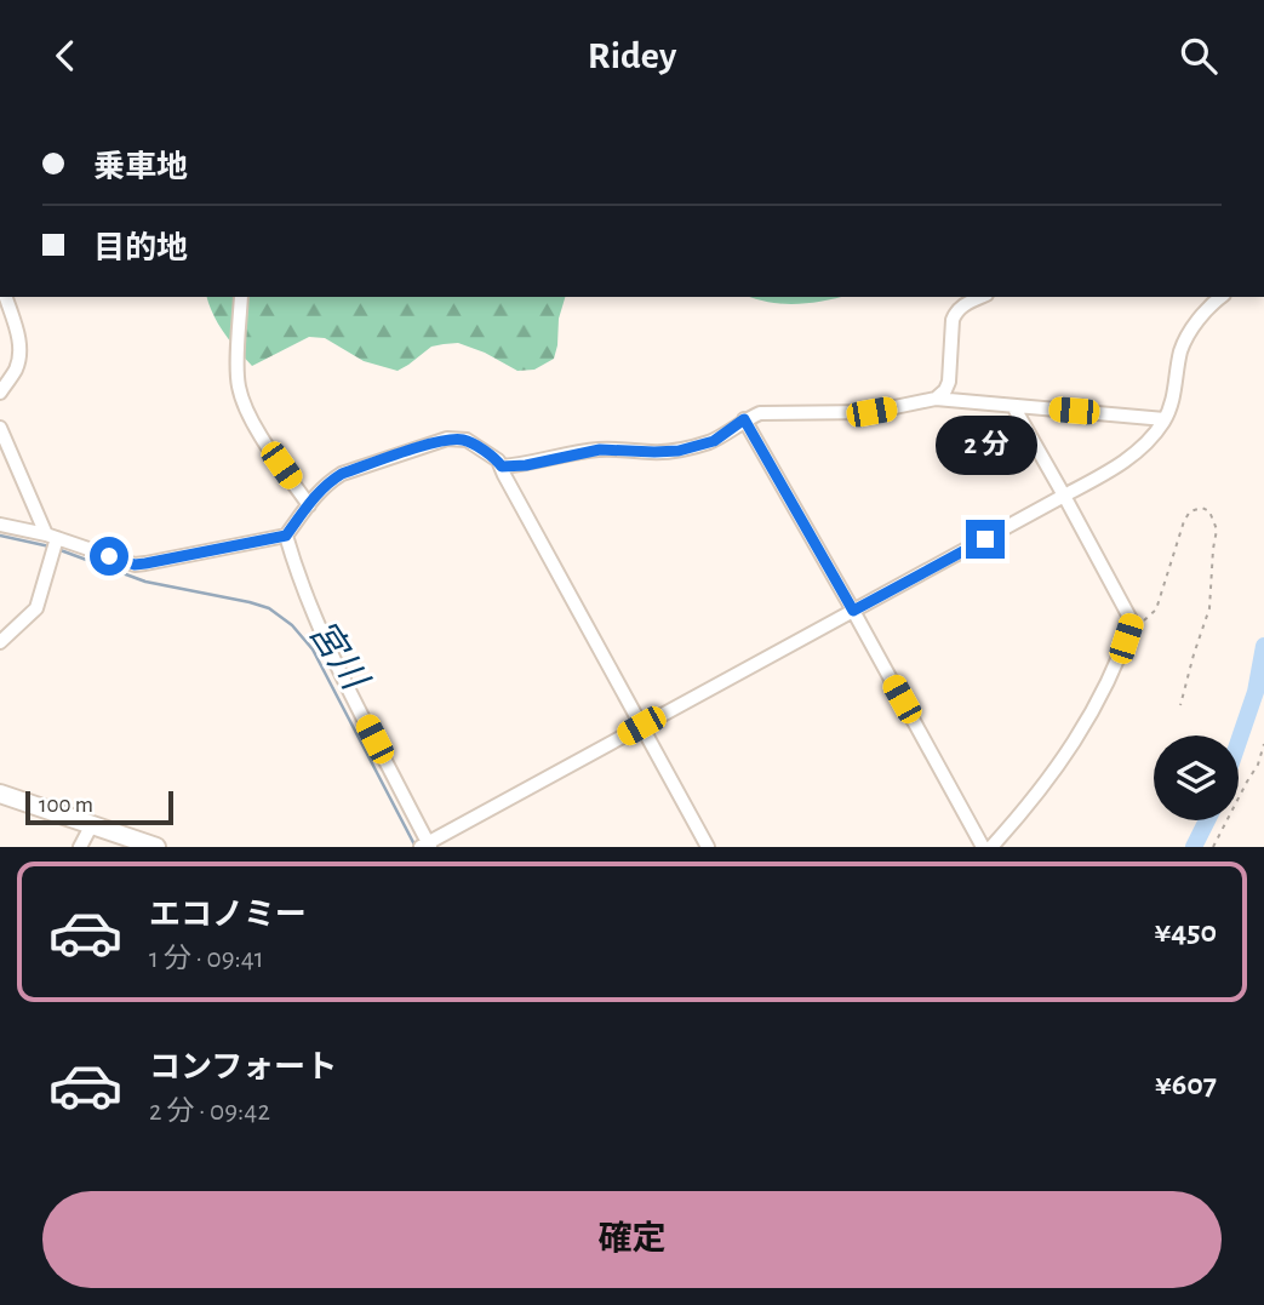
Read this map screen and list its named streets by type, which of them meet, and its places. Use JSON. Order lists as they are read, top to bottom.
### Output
{
  "water": ["宮川"],
  "scale_bar": "100 m",
  "page": {
    "header": "Ridey",
    "banner": ["乗車地", "目的地"],
    "bubble": "2 分",
    "scale": "100 m",
    "list": [
      {
        "name": "エコノミー",
        "note": "1 分 · 09:41",
        "value": "¥450"
      },
      {
        "name": "コンフォート",
        "note": "2 分 · 09:42",
        "value": "¥607"
      }
    ],
    "buttons": "確定"
  }
}
